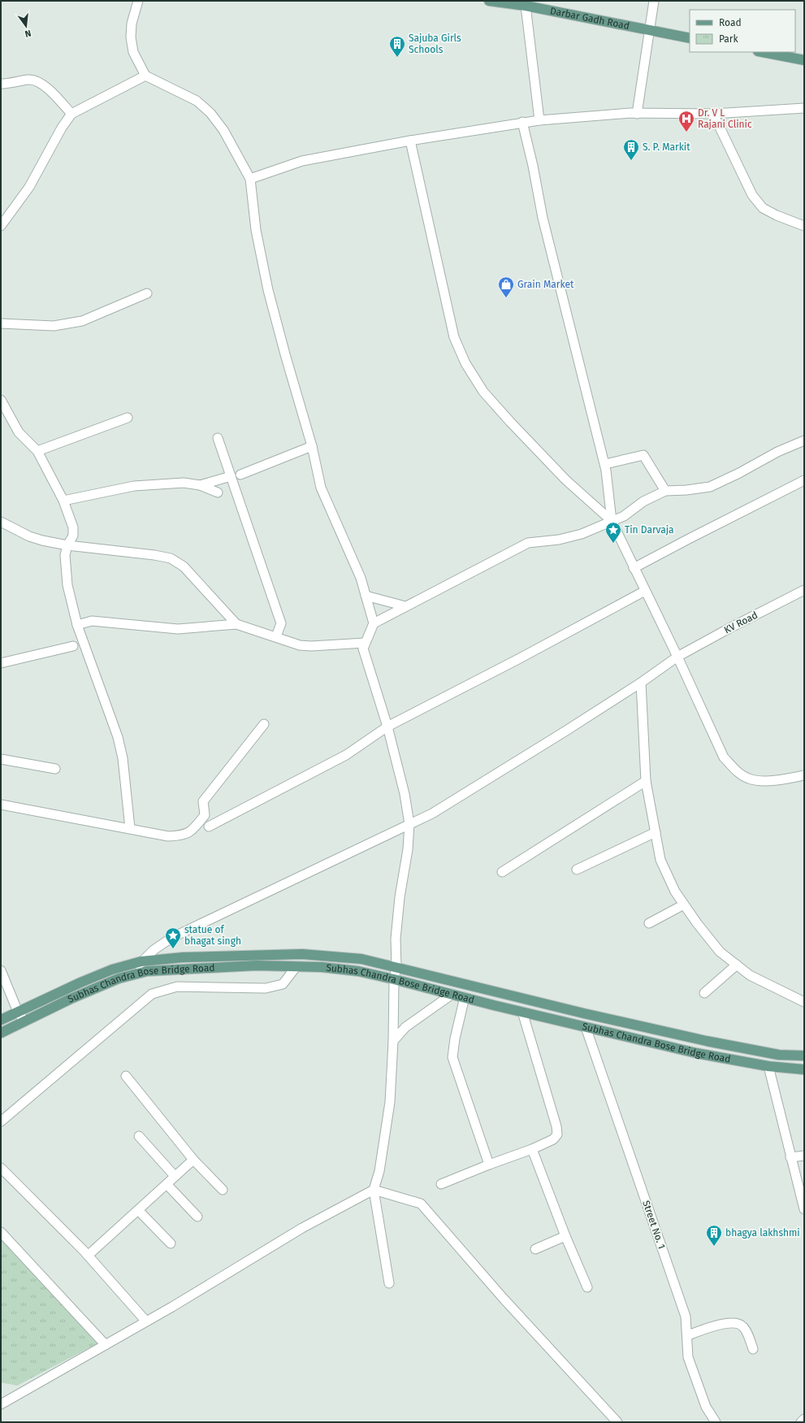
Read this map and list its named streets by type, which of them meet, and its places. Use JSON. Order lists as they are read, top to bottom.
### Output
{
  "streets": {
    "main road": ["Darbar Gadh Road", "Subhas Chandra Bose Bridge Road"],
    "street": ["KV Road", "Street No. 1"]
  },
  "crossings": [
    ["KV Road", "Subhas Chandra Bose Bridge Road"],
    ["Subhas Chandra Bose Bridge Road", "Street No. 1"]
  ],
  "places": {
    "building": ["Sajuba Girls Schools", "S. P. Markit", "bhagya lakhshmi"],
    "hospital": ["Dr. V L Rajani Clinic"],
    "shop": ["Grain Market"],
    "place": ["Tin Darvaja", "statue of bhagat singh"]
  },
  "legend": ["Road", "Park"],
  "north": "bottom"
}
